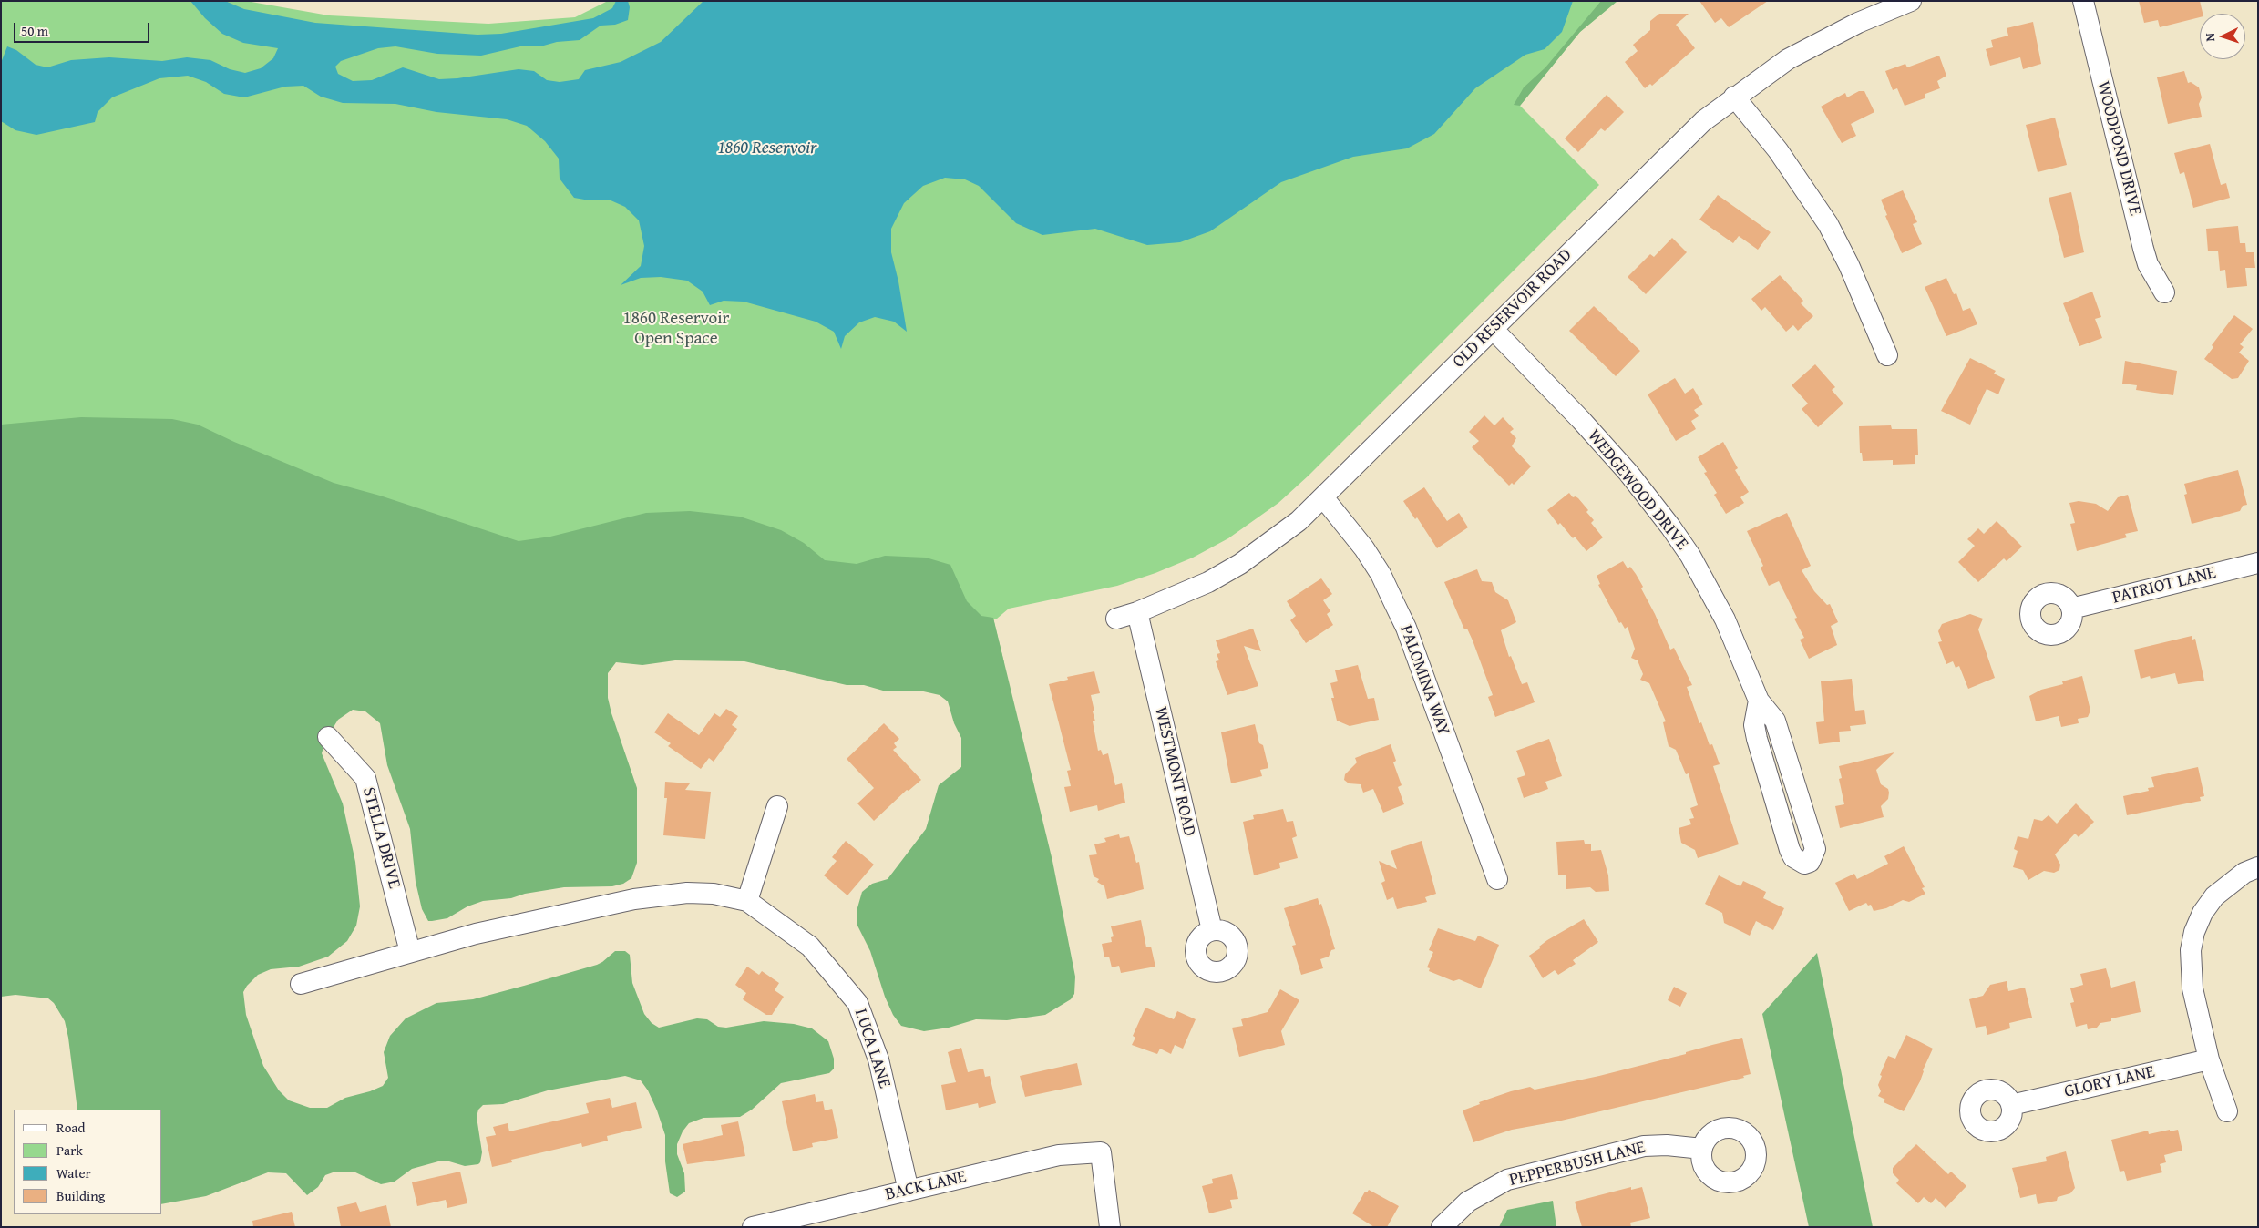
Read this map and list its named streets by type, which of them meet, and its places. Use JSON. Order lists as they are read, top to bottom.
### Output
{
  "streets": {
    "street": [
      "WOODPOND DRIVE",
      "OLD RESERVOIR ROAD",
      "WEDGEWOOD DRIVE",
      "PATRIOT LANE",
      "PALOMINA WAY",
      "WESTMONT ROAD",
      "STELLA DRIVE",
      "LUCA LANE",
      "GLORY LANE",
      "PEPPERBUSH LANE",
      "BACK LANE"
    ]
  },
  "crossings": [
    ["OLD RESERVOIR ROAD", "WEDGEWOOD DRIVE"],
    ["OLD RESERVOIR ROAD", "PALOMINA WAY"],
    ["OLD RESERVOIR ROAD", "WESTMONT ROAD"],
    ["STELLA DRIVE", "LUCA LANE"],
    ["LUCA LANE", "BACK LANE"]
  ],
  "water": ["1860 Reservoir"],
  "parks": ["1860 Reservoir Open Space"],
  "legend": [
    "Road",
    "Park",
    "Water",
    "Building"
  ],
  "scale_bar": "50 m",
  "north": "left"
}
